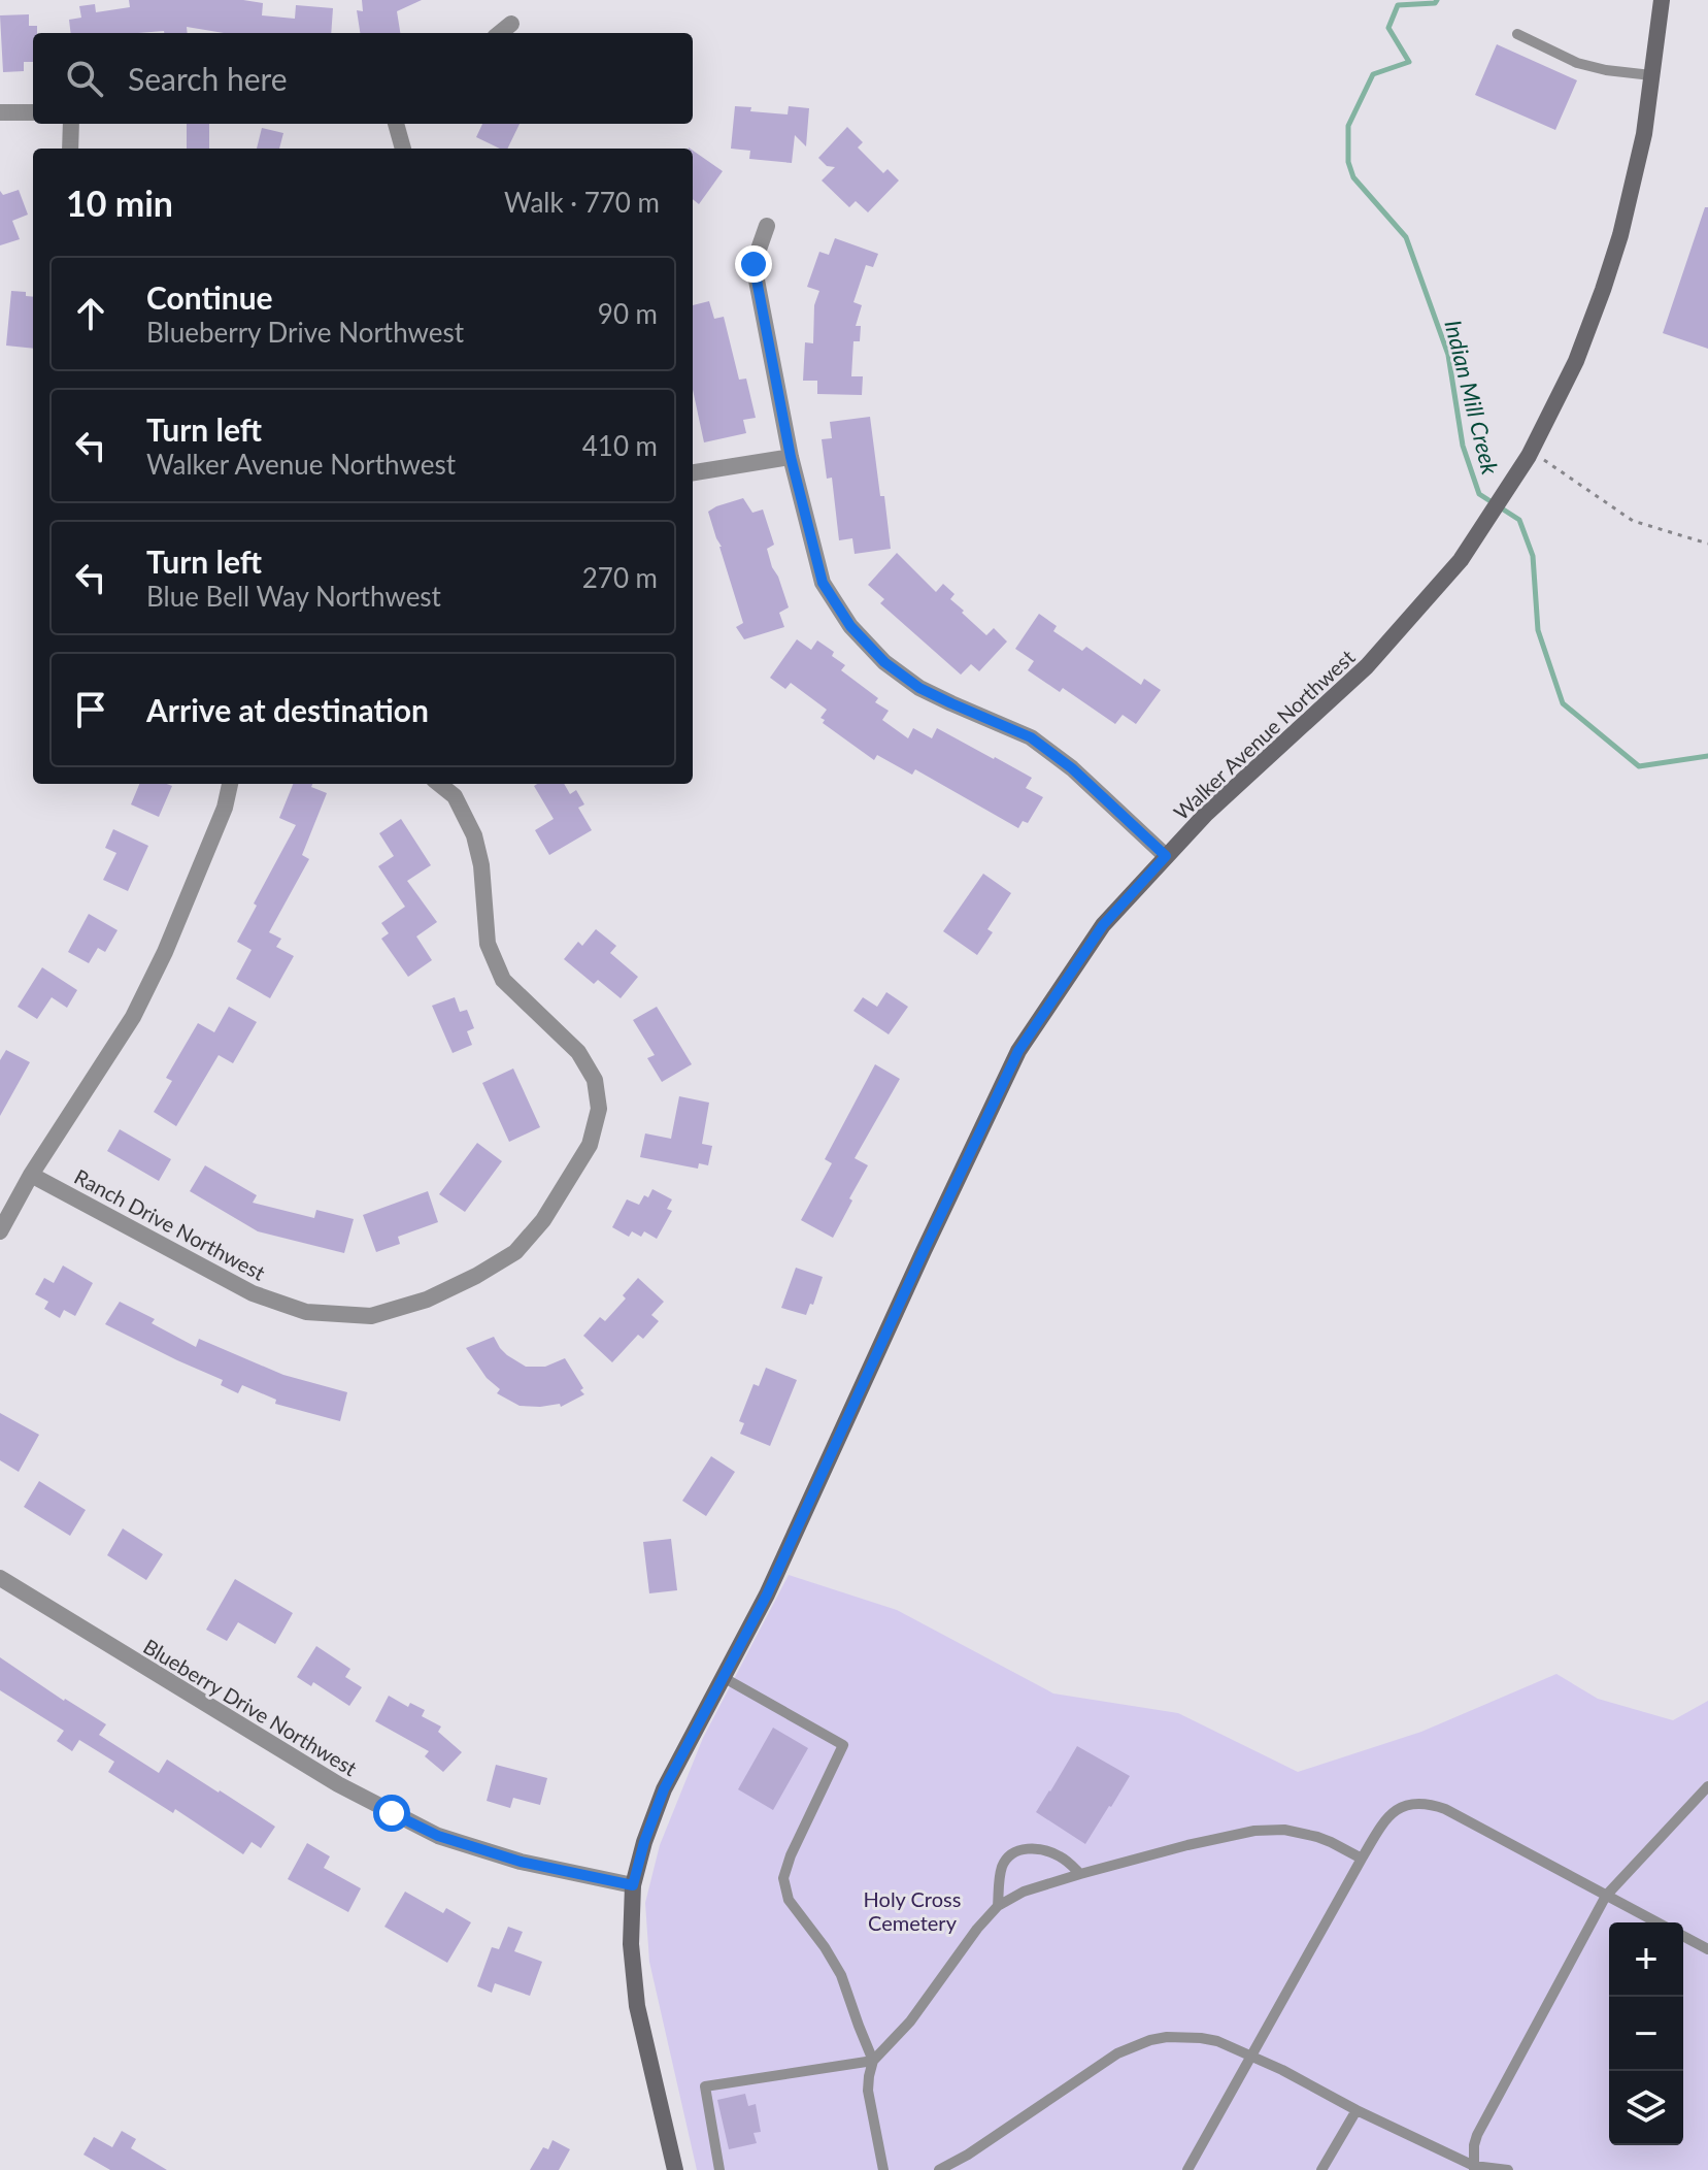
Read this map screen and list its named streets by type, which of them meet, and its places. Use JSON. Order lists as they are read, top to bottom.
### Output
{
  "streets": {
    "main road": ["Walker Avenue Northwest"],
    "street": ["Ranch Drive Northwest", "Blueberry Drive Northwest"]
  },
  "crossings": [
    ["Walker Avenue Northwest", "Blueberry Drive Northwest"]
  ],
  "water": ["Indian Mill Creek"],
  "parks": ["Holy Cross Cemetery"],
  "page": {
    "search": "Search here",
    "heading": ["10 min", "Walk · 770 m"],
    "list": [
      ["Continue", "Blueberry Drive Northwest", "90 m"],
      ["Turn left", "Walker Avenue Northwest", "410 m"],
      ["Turn left", "Blue Bell Way Northwest", "270 m"],
      "Arrive at destination"
    ],
    "map_buttons": ["+", "−"]
  }
}
